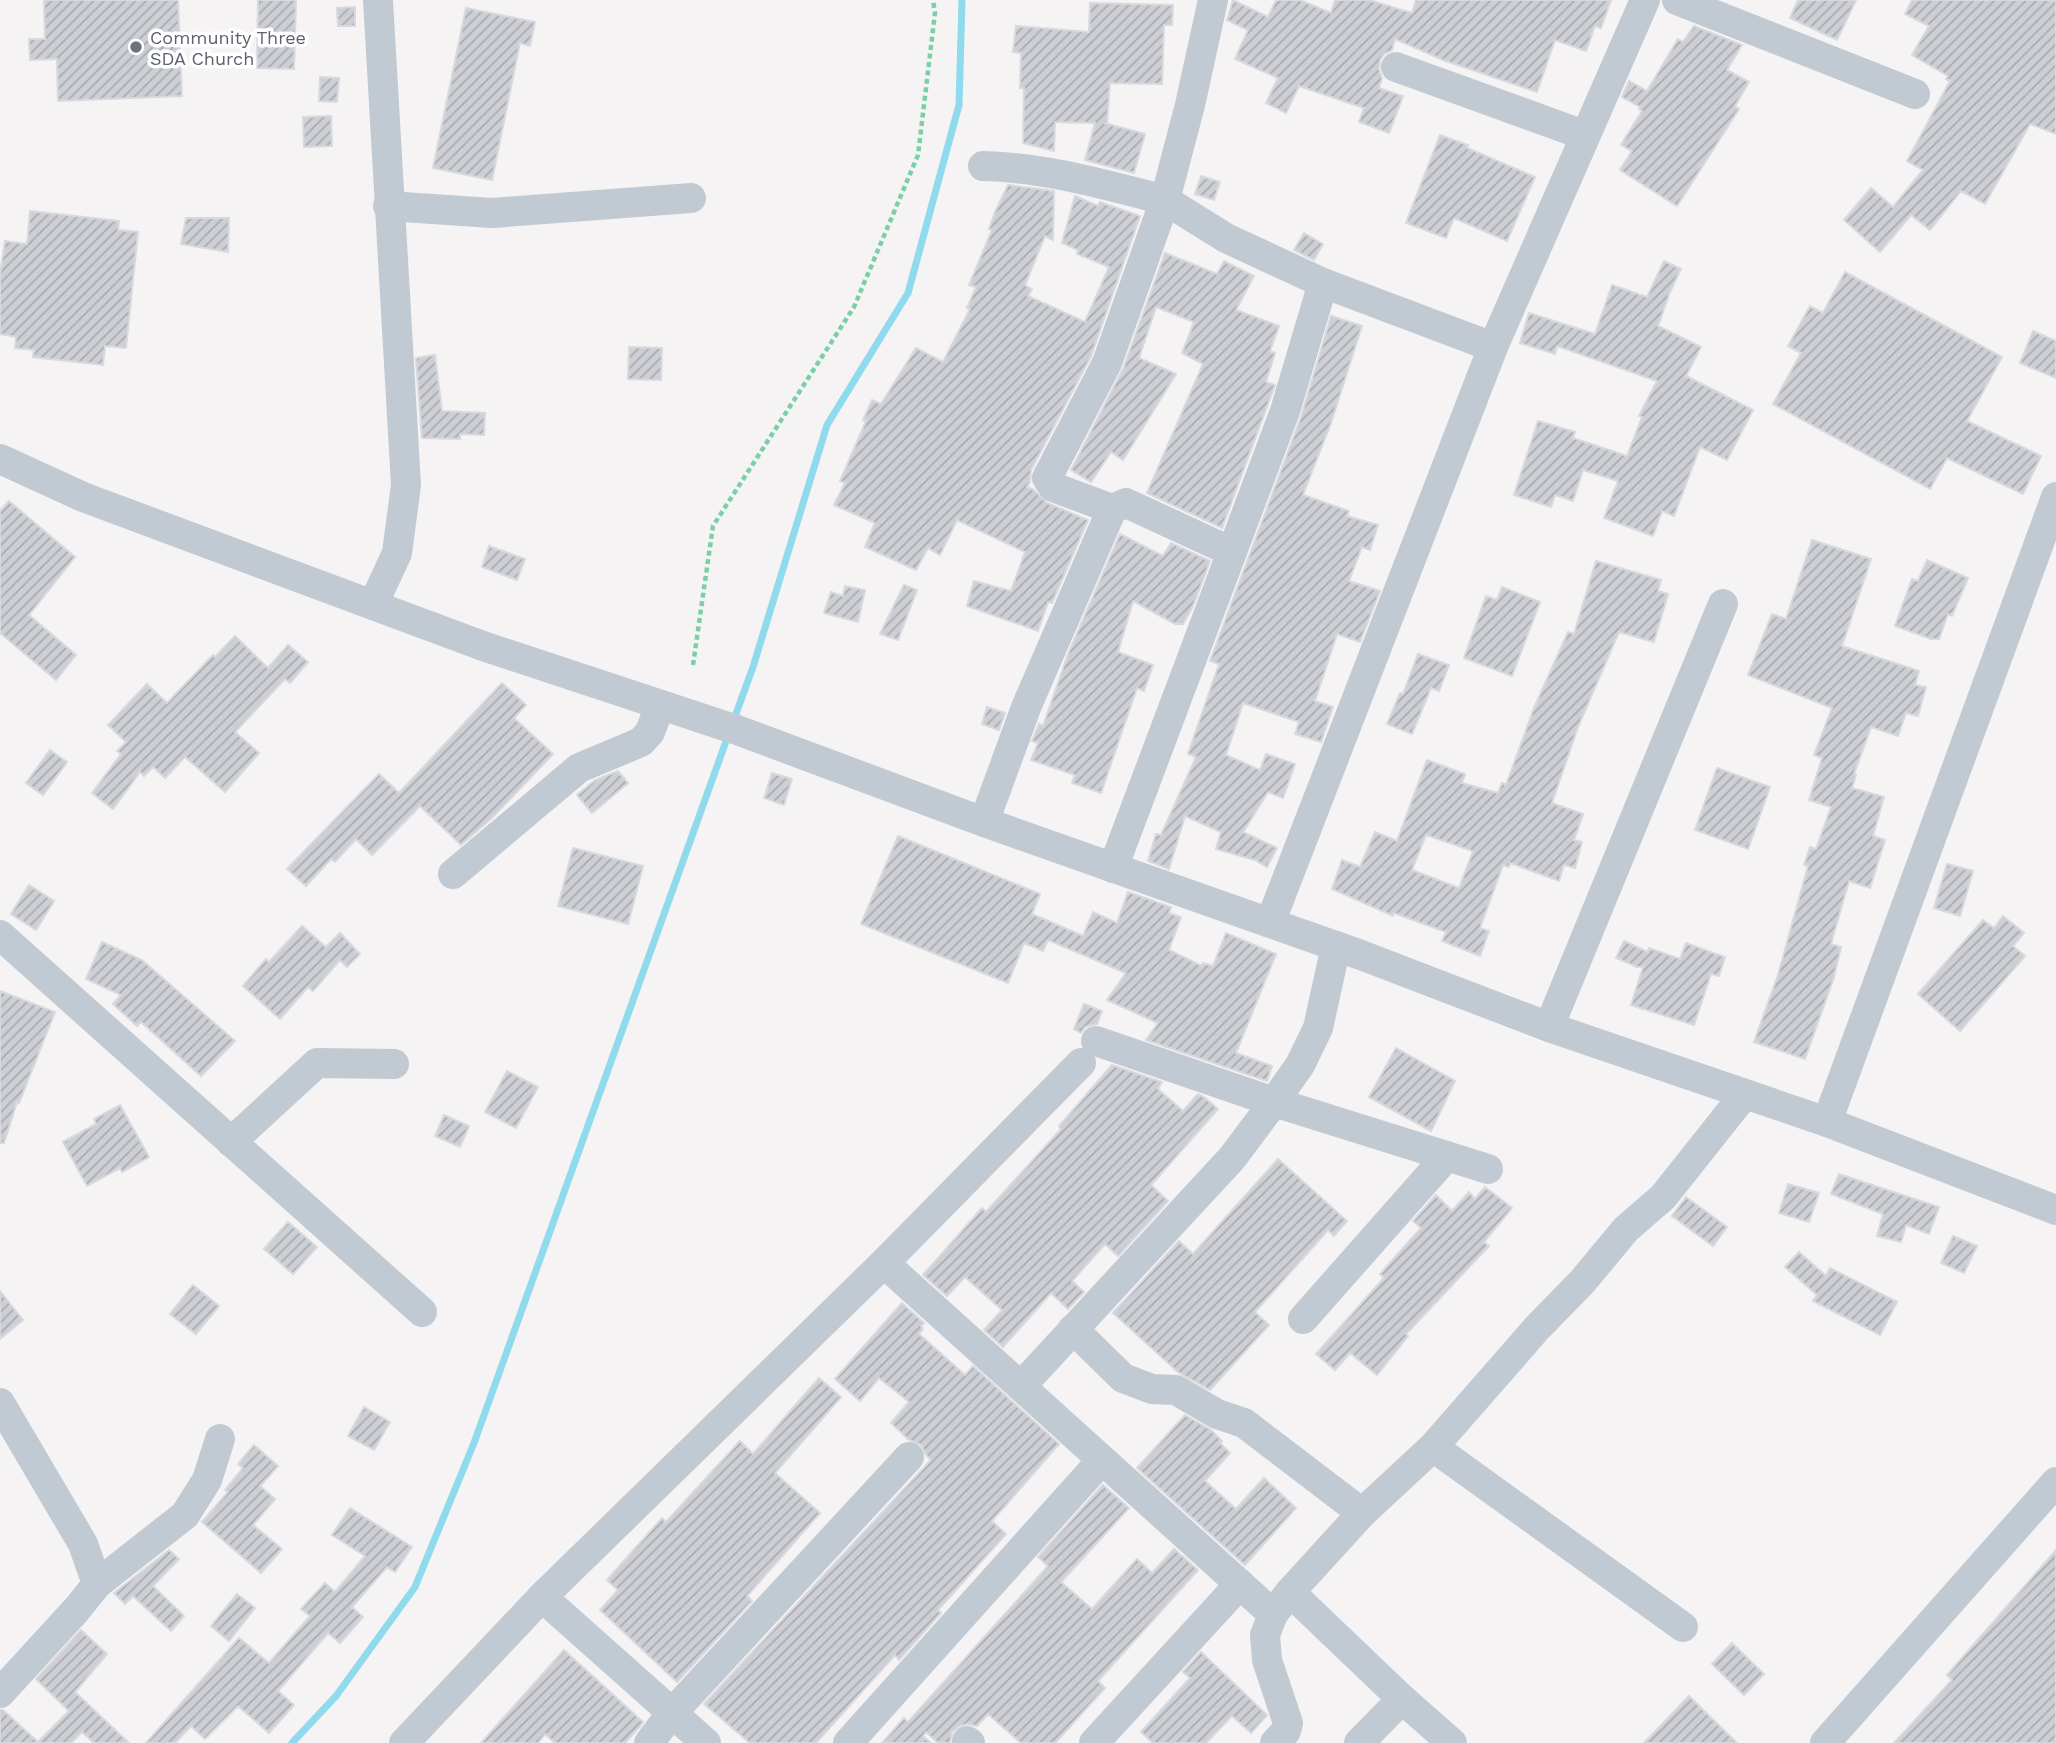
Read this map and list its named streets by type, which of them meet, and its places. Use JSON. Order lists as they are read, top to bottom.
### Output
{
  "places": ["Community Three SDA Church"]
}
